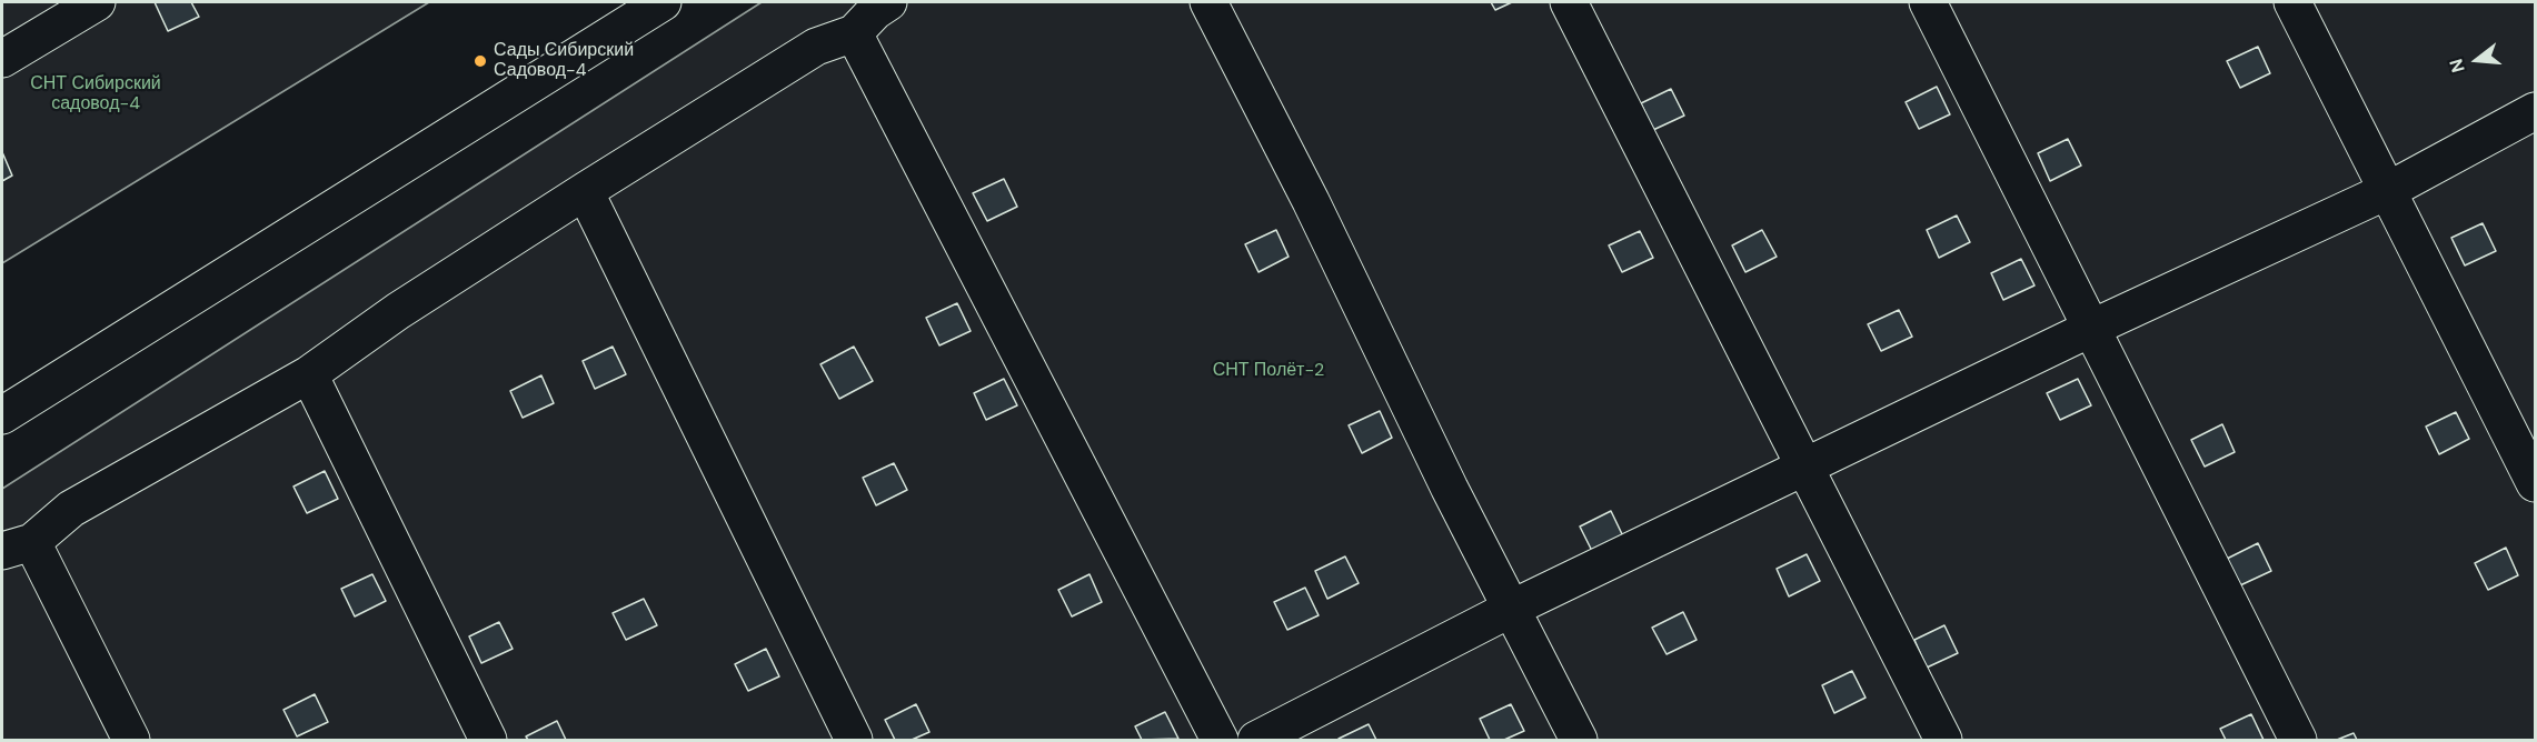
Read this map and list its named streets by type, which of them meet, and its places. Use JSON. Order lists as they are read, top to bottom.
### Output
{
  "parks": ["СНТ Сибирский садовод-4", "СНТ Полёт-2"],
  "places": ["Сады Сибирский Садовод-4"],
  "north": "left"
}
